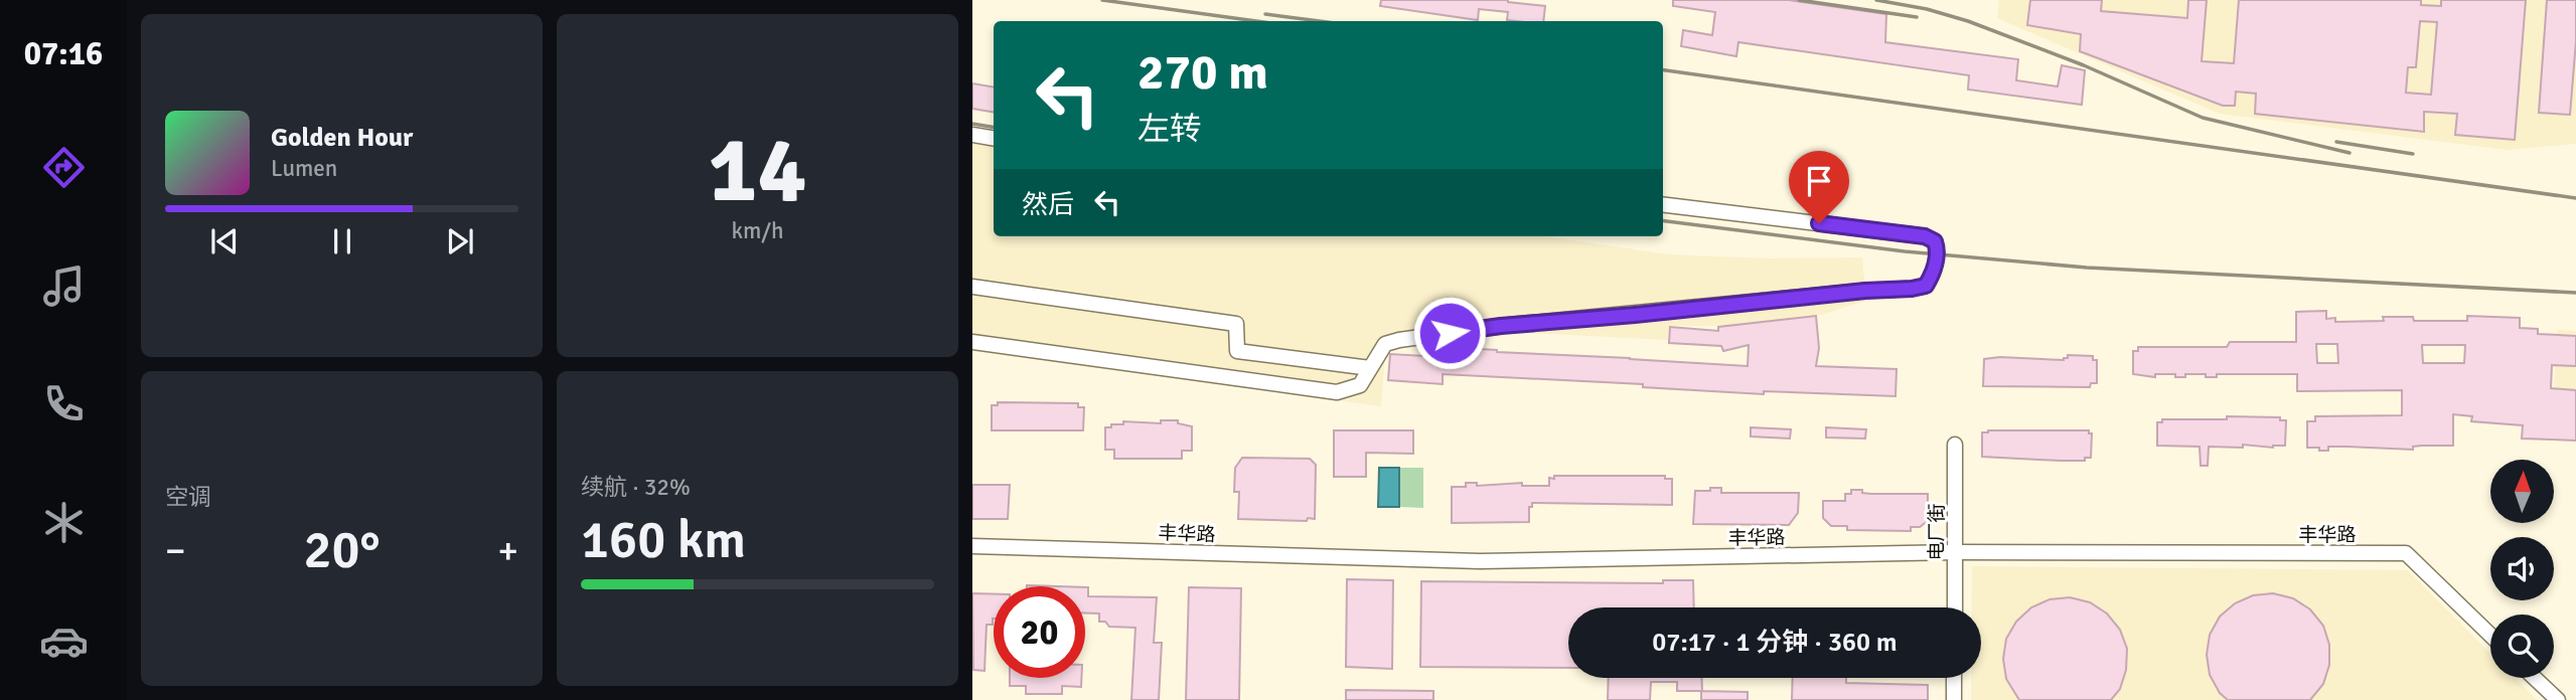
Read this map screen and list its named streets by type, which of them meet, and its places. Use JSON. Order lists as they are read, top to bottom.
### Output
{
  "streets": {
    "street": ["电厂街", "丰华路"]
  },
  "crossings": [
    ["电厂街", "丰华路"]
  ],
  "north": "top",
  "page": {
    "tabs": "07:16",
    "tile": [
      ["14", "km/h"],
      "空调",
      ["续航 · 32%", "160 km"]
    ],
    "turn": ["270 m", "左转"],
    "song": ["Golden Hour", "Lumen"],
    "then": "然后",
    "heat": ["−", "20°", "+"],
    "limit": "20",
    "trip": "07:17 · 1 分钟 · 360 m"
  }
}
